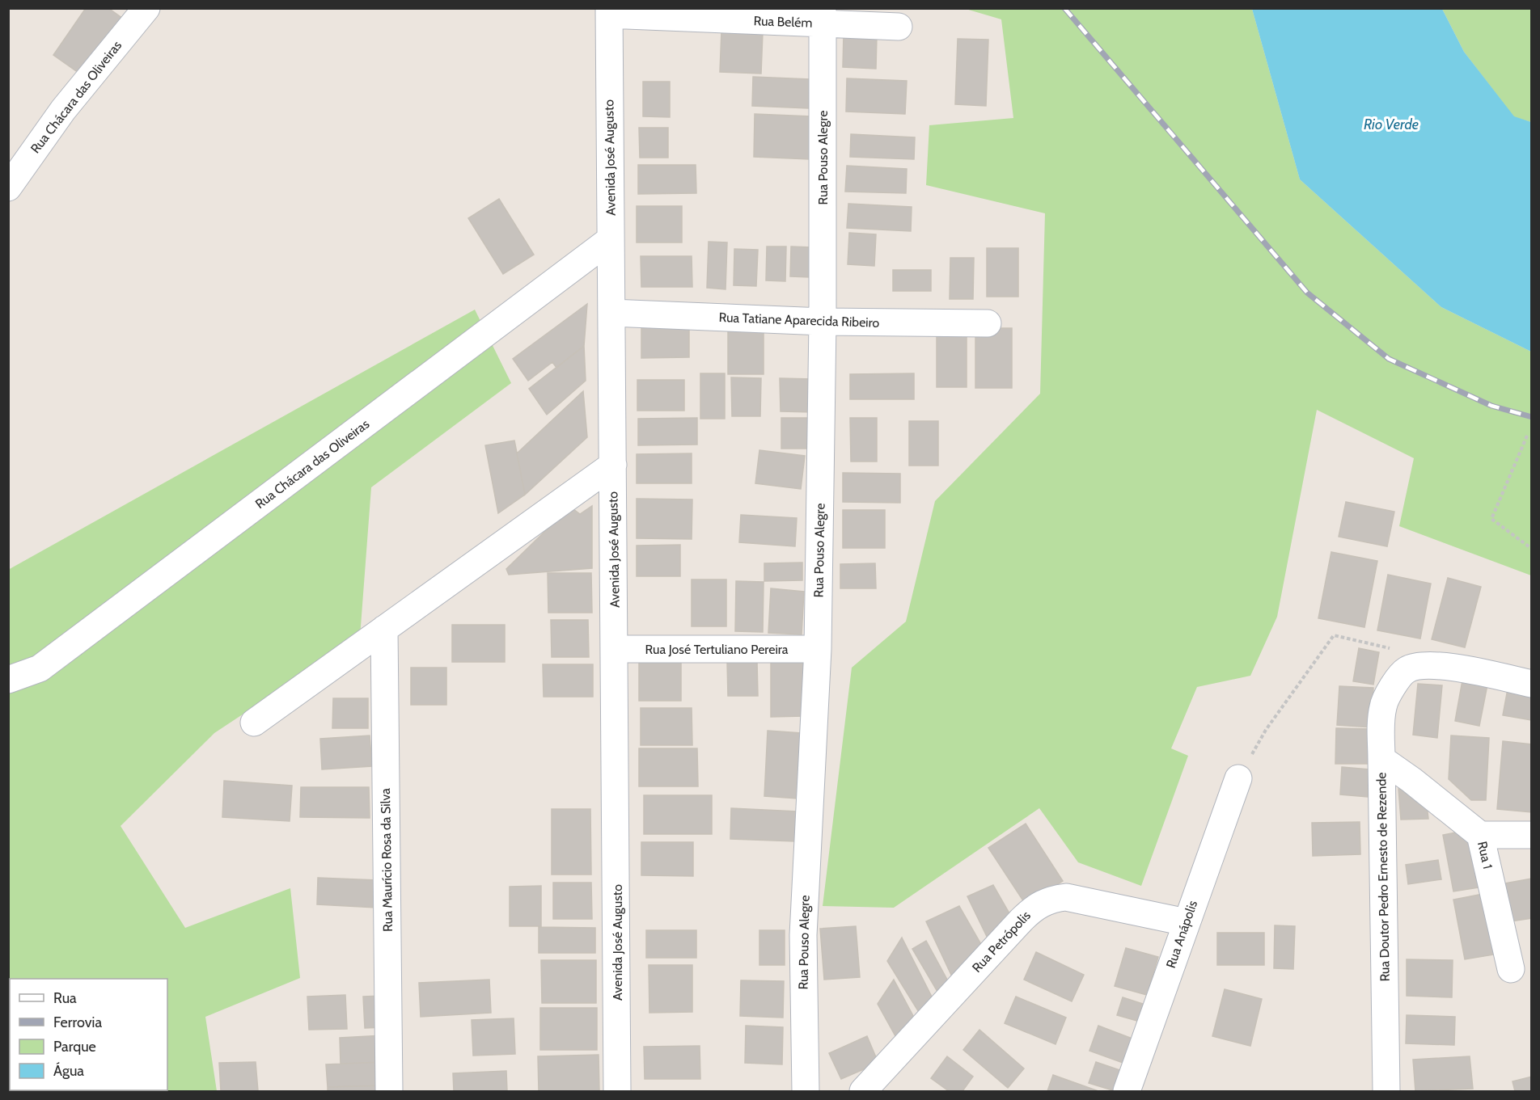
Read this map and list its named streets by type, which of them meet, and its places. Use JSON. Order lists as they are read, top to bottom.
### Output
{
  "streets": {
    "street": [
      "Rua Belém",
      "Rua Chácara das Oliveiras",
      "Avenida José Augusto",
      "Rua Pouso Alegre",
      "Rua Tatiane Aparecida Ribeiro",
      "Rua José Tertuliano Pereira",
      "Rua 1",
      "Rua Maurício Rosa da Silva",
      "Rua Doutor Pedro Ernesto de Rezende",
      "Rua Anápolis",
      "Rua Petrópolis"
    ]
  },
  "crossings": [
    ["Rua Belém", "Avenida José Augusto"],
    ["Rua Belém", "Rua Pouso Alegre"],
    ["Rua Chácara das Oliveiras", "Avenida José Augusto"],
    ["Avenida José Augusto", "Rua Tatiane Aparecida Ribeiro"],
    ["Avenida José Augusto", "Rua José Tertuliano Pereira"],
    ["Rua Pouso Alegre", "Rua Tatiane Aparecida Ribeiro"],
    ["Rua Pouso Alegre", "Rua José Tertuliano Pereira"],
    ["Rua 1", "Rua Doutor Pedro Ernesto de Rezende"],
    ["Rua Anápolis", "Rua Petrópolis"]
  ],
  "water": ["Rio Verde"],
  "legend": [
    "Rua",
    "Ferrovia",
    "Parque",
    "Água"
  ]
}
